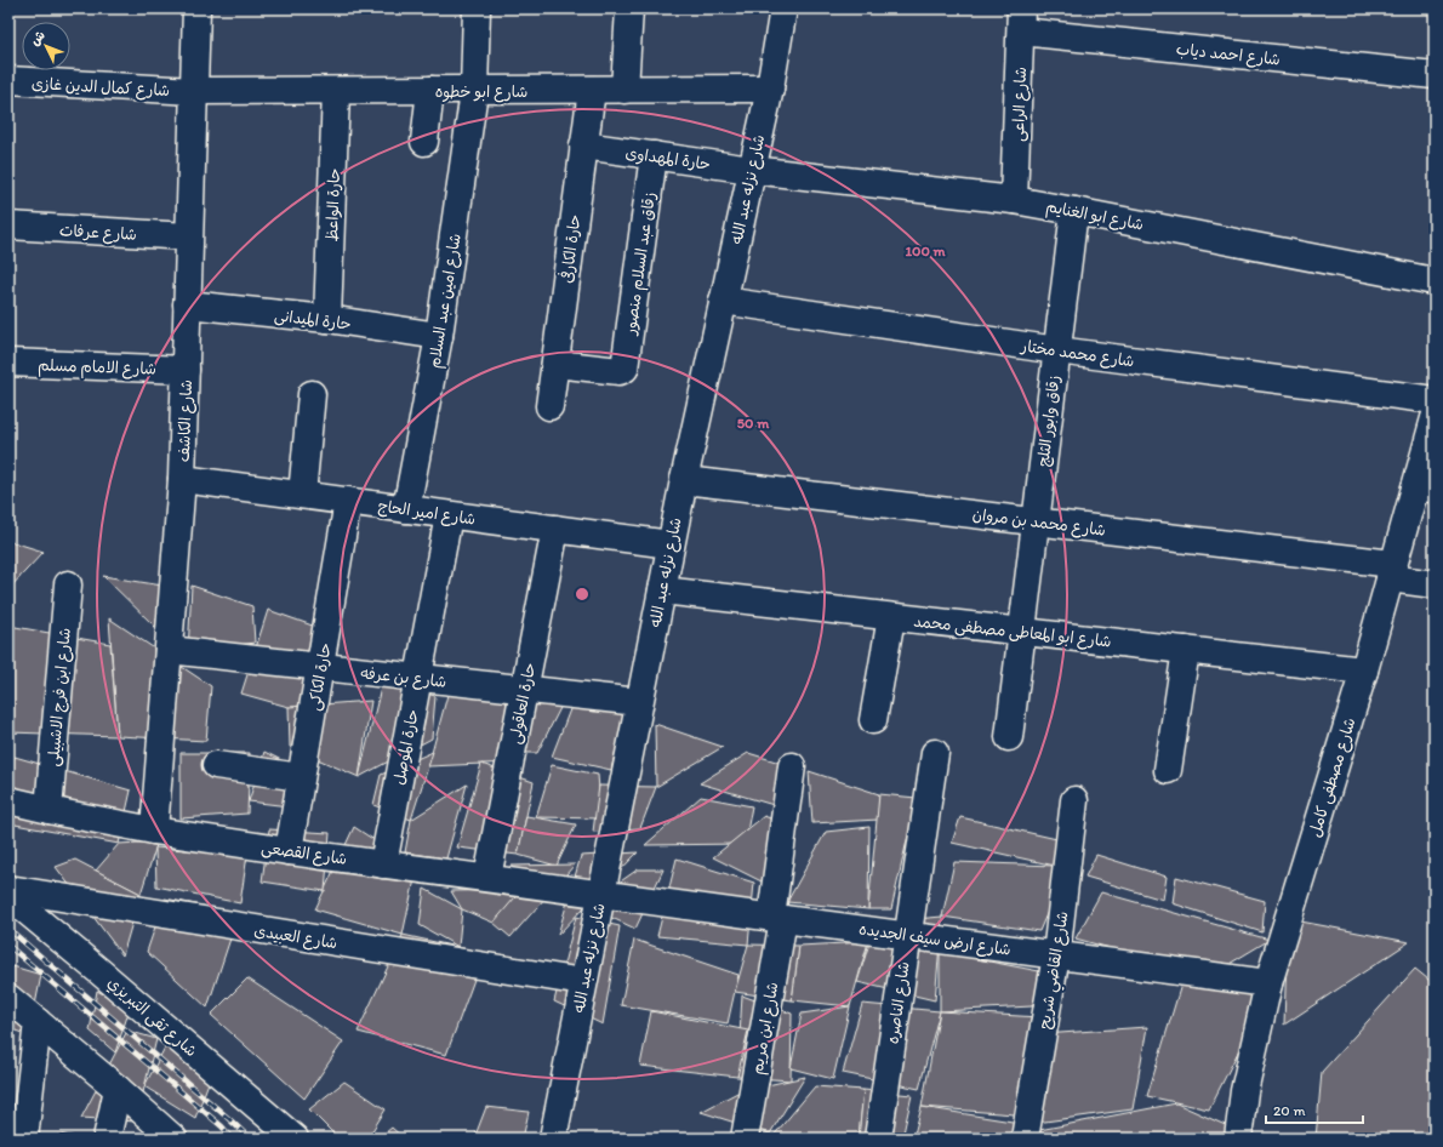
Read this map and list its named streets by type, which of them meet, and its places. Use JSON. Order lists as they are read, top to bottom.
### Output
{
  "streets": {
    "street": [
      "شارع احمد دياب",
      "شارع كمال الدين غازى",
      "شارع ابو خطوه",
      "شارع الراعى",
      "حارة المهداوى",
      "شارع نزله عبد الله",
      "حارة الواعظ",
      "شارع ابو الغنايم",
      "شارع عرفات",
      "حارة الكارفى",
      "زقاق عبد السلام منصور",
      "شارع امين عبد السلام",
      "حارة الميدانى",
      "شارع محمد مختار",
      "شارع الامام مسلم",
      "شارع الكاشف",
      "زقاق وابور الثلج",
      "شارع امير الحاج",
      "شارع محمد بن مروان",
      "شارع ابو المعاطى مصطفى محمد",
      "حارة الكاكى",
      "شارع بن عرفه",
      "شارع ابن فرج الاشبيلى",
      "حارة العاقولى",
      "حارة الموصل",
      "شارع مصطفى كامل",
      "شارع القصعى",
      "شارع العبيدى",
      "شارع ارض سيف الجديده",
      "شارع القاضي شريح",
      "شارع الناصره",
      "شارع تقى التبريزي",
      "شارع ابن مريم"
    ]
  },
  "crossings": [
    ["شارع احمد دياب", "شارع الراعى"],
    ["شارع كمال الدين غازى", "شارع ابو خطوه"],
    ["شارع كمال الدين غازى", "شارع الكاشف"],
    ["شارع ابو خطوه", "شارع نزله عبد الله"],
    ["شارع ابو خطوه", "حارة الواعظ"],
    ["شارع ابو خطوه", "حارة الكارفى"],
    ["شارع ابو خطوه", "شارع امين عبد السلام"],
    ["شارع ابو خطوه", "شارع الكاشف"],
    ["شارع الراعى", "شارع ابو الغنايم"],
    ["حارة المهداوى", "شارع نزله عبد الله"],
    ["حارة المهداوى", "شارع ابو الغنايم"],
    ["حارة المهداوى", "حارة الكارفى"],
    ["حارة المهداوى", "زقاق عبد السلام منصور"],
    ["شارع نزله عبد الله", "شارع ابو الغنايم"],
    ["شارع نزله عبد الله", "شارع محمد مختار"],
    ["شارع نزله عبد الله", "شارع امير الحاج"],
    ["شارع نزله عبد الله", "شارع محمد بن مروان"],
    ["شارع نزله عبد الله", "شارع ابو المعاطى مصطفى محمد"],
    ["شارع نزله عبد الله", "شارع بن عرفه"],
    ["شارع نزله عبد الله", "شارع القصعى"],
    ["شارع نزله عبد الله", "شارع العبيدى"],
    ["شارع نزله عبد الله", "شارع ارض سيف الجديده"],
    ["حارة الواعظ", "حارة الميدانى"],
    ["شارع ابو الغنايم", "زقاق وابور الثلج"],
    ["شارع عرفات", "شارع الكاشف"],
    ["حارة الكارفى", "زقاق عبد السلام منصور"],
    ["شارع امين عبد السلام", "حارة الميدانى"],
    ["شارع امين عبد السلام", "شارع امير الحاج"],
    ["حارة الميدانى", "شارع الكاشف"],
    ["شارع محمد مختار", "زقاق وابور الثلج"],
    ["شارع الامام مسلم", "شارع الكاشف"],
    ["شارع الكاشف", "شارع امير الحاج"],
    ["شارع الكاشف", "شارع بن عرفه"],
    ["شارع الكاشف", "شارع القصعى"],
    ["زقاق وابور الثلج", "شارع محمد بن مروان"],
    ["زقاق وابور الثلج", "شارع ابو المعاطى مصطفى محمد"],
    ["شارع امير الحاج", "حارة الكاكى"],
    ["شارع امير الحاج", "حارة العاقولى"],
    ["شارع امير الحاج", "حارة الموصل"],
    ["شارع محمد بن مروان", "شارع مصطفى كامل"],
    ["شارع ابو المعاطى مصطفى محمد", "شارع مصطفى كامل"],
    ["حارة الكاكى", "شارع بن عرفه"],
    ["حارة الكاكى", "شارع القصعى"],
    ["شارع بن عرفه", "حارة العاقولى"],
    ["شارع بن عرفه", "حارة الموصل"],
    ["شارع ابن فرج الاشبيلى", "شارع القصعى"],
    ["حارة العاقولى", "شارع القصعى"],
    ["حارة الموصل", "شارع القصعى"],
    ["شارع مصطفى كامل", "شارع ارض سيف الجديده"],
    ["شارع القصعى", "شارع ارض سيف الجديده"],
    ["شارع ارض سيف الجديده", "شارع القاضي شريح"],
    ["شارع ارض سيف الجديده", "شارع الناصره"],
    ["شارع ارض سيف الجديده", "شارع ابن مريم"]
  ],
  "scale_bar": "20 m",
  "north": "top left",
  "rings": ["100 m", "50 m"]
}
